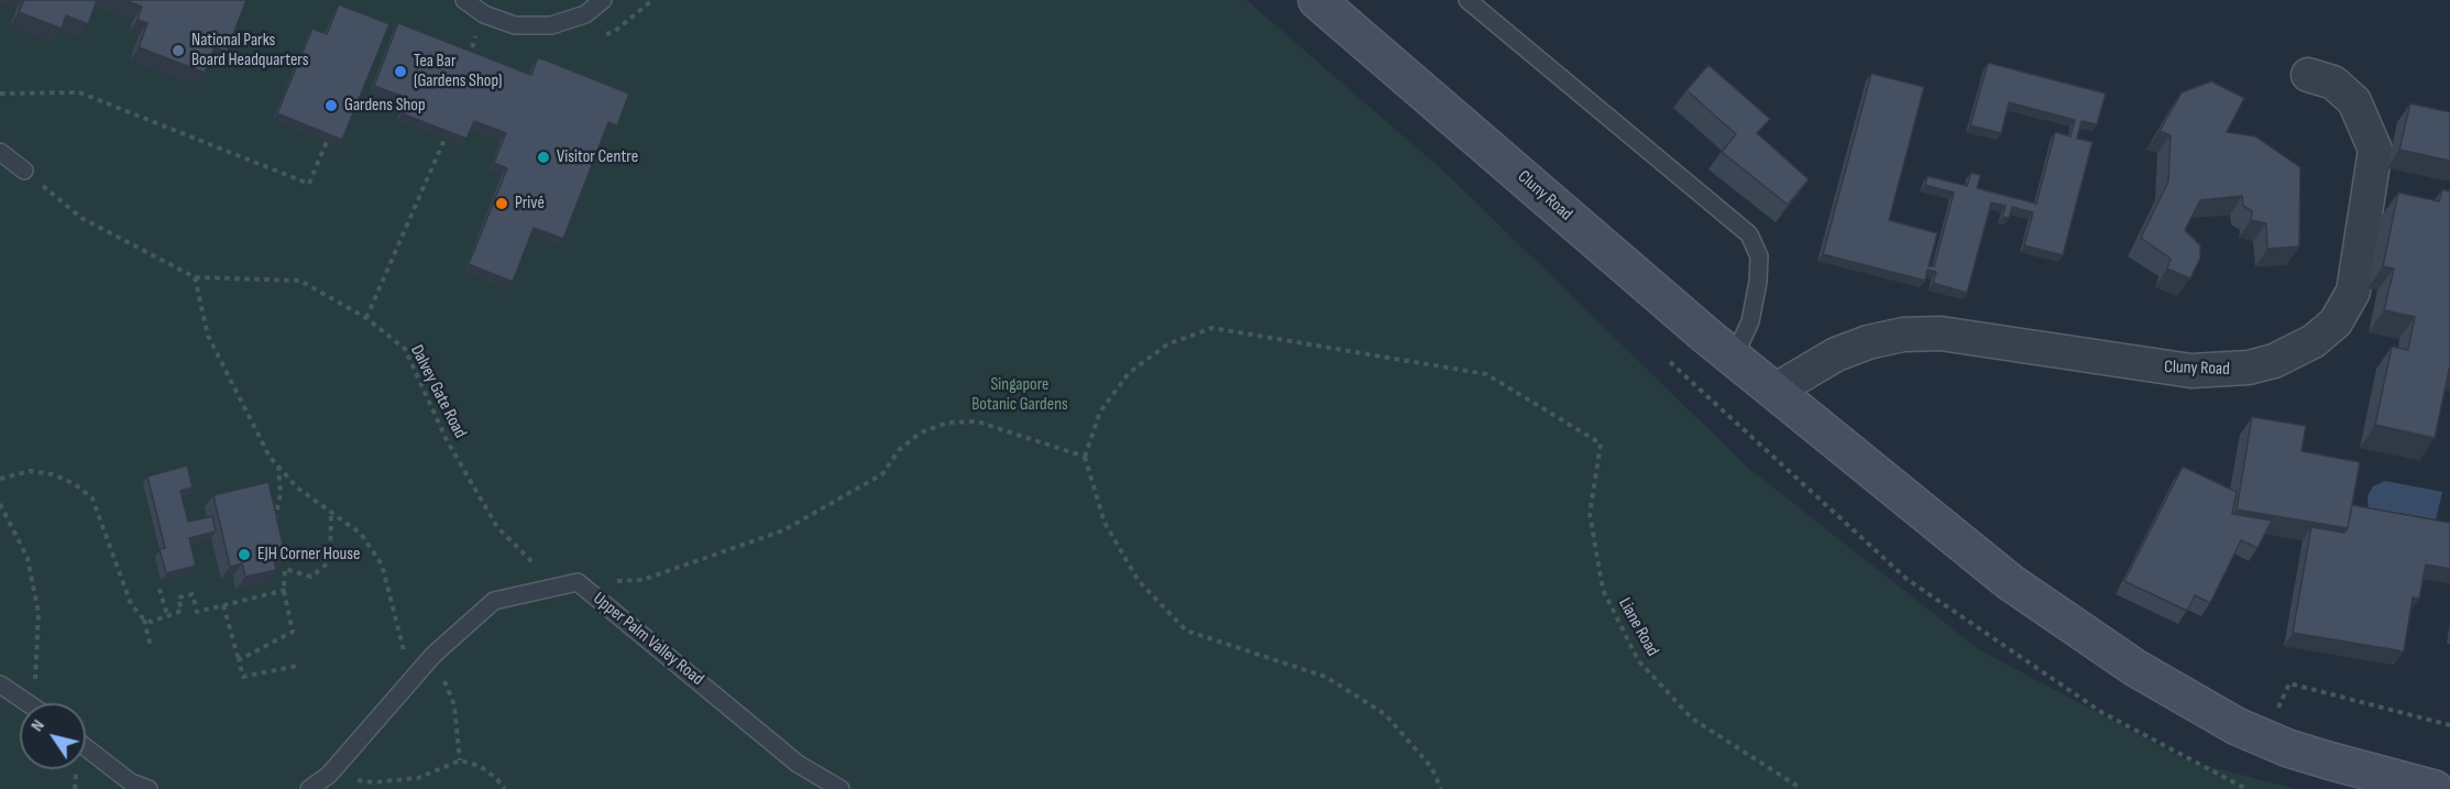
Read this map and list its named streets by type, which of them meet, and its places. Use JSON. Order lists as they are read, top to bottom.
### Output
{
  "streets": {
    "street": ["Cluny Road"],
    "lane": ["Upper Palm Valley Road"],
    "path": ["Dalvey Gate Road", "Liane Road"]
  },
  "crossings": [
    ["Dalvey Gate Road", "Liane Road"],
    ["Dalvey Gate Road", "Upper Palm Valley Road"]
  ],
  "parks": ["Singapore Botanic Gardens"],
  "places": [
    "National Parks Board Headquarters",
    "Tea Bar (Gardens Shop)",
    "Gardens Shop",
    "Visitor Centre",
    "Privé",
    "EJH Corner House"
  ],
  "north": "top left"
}
